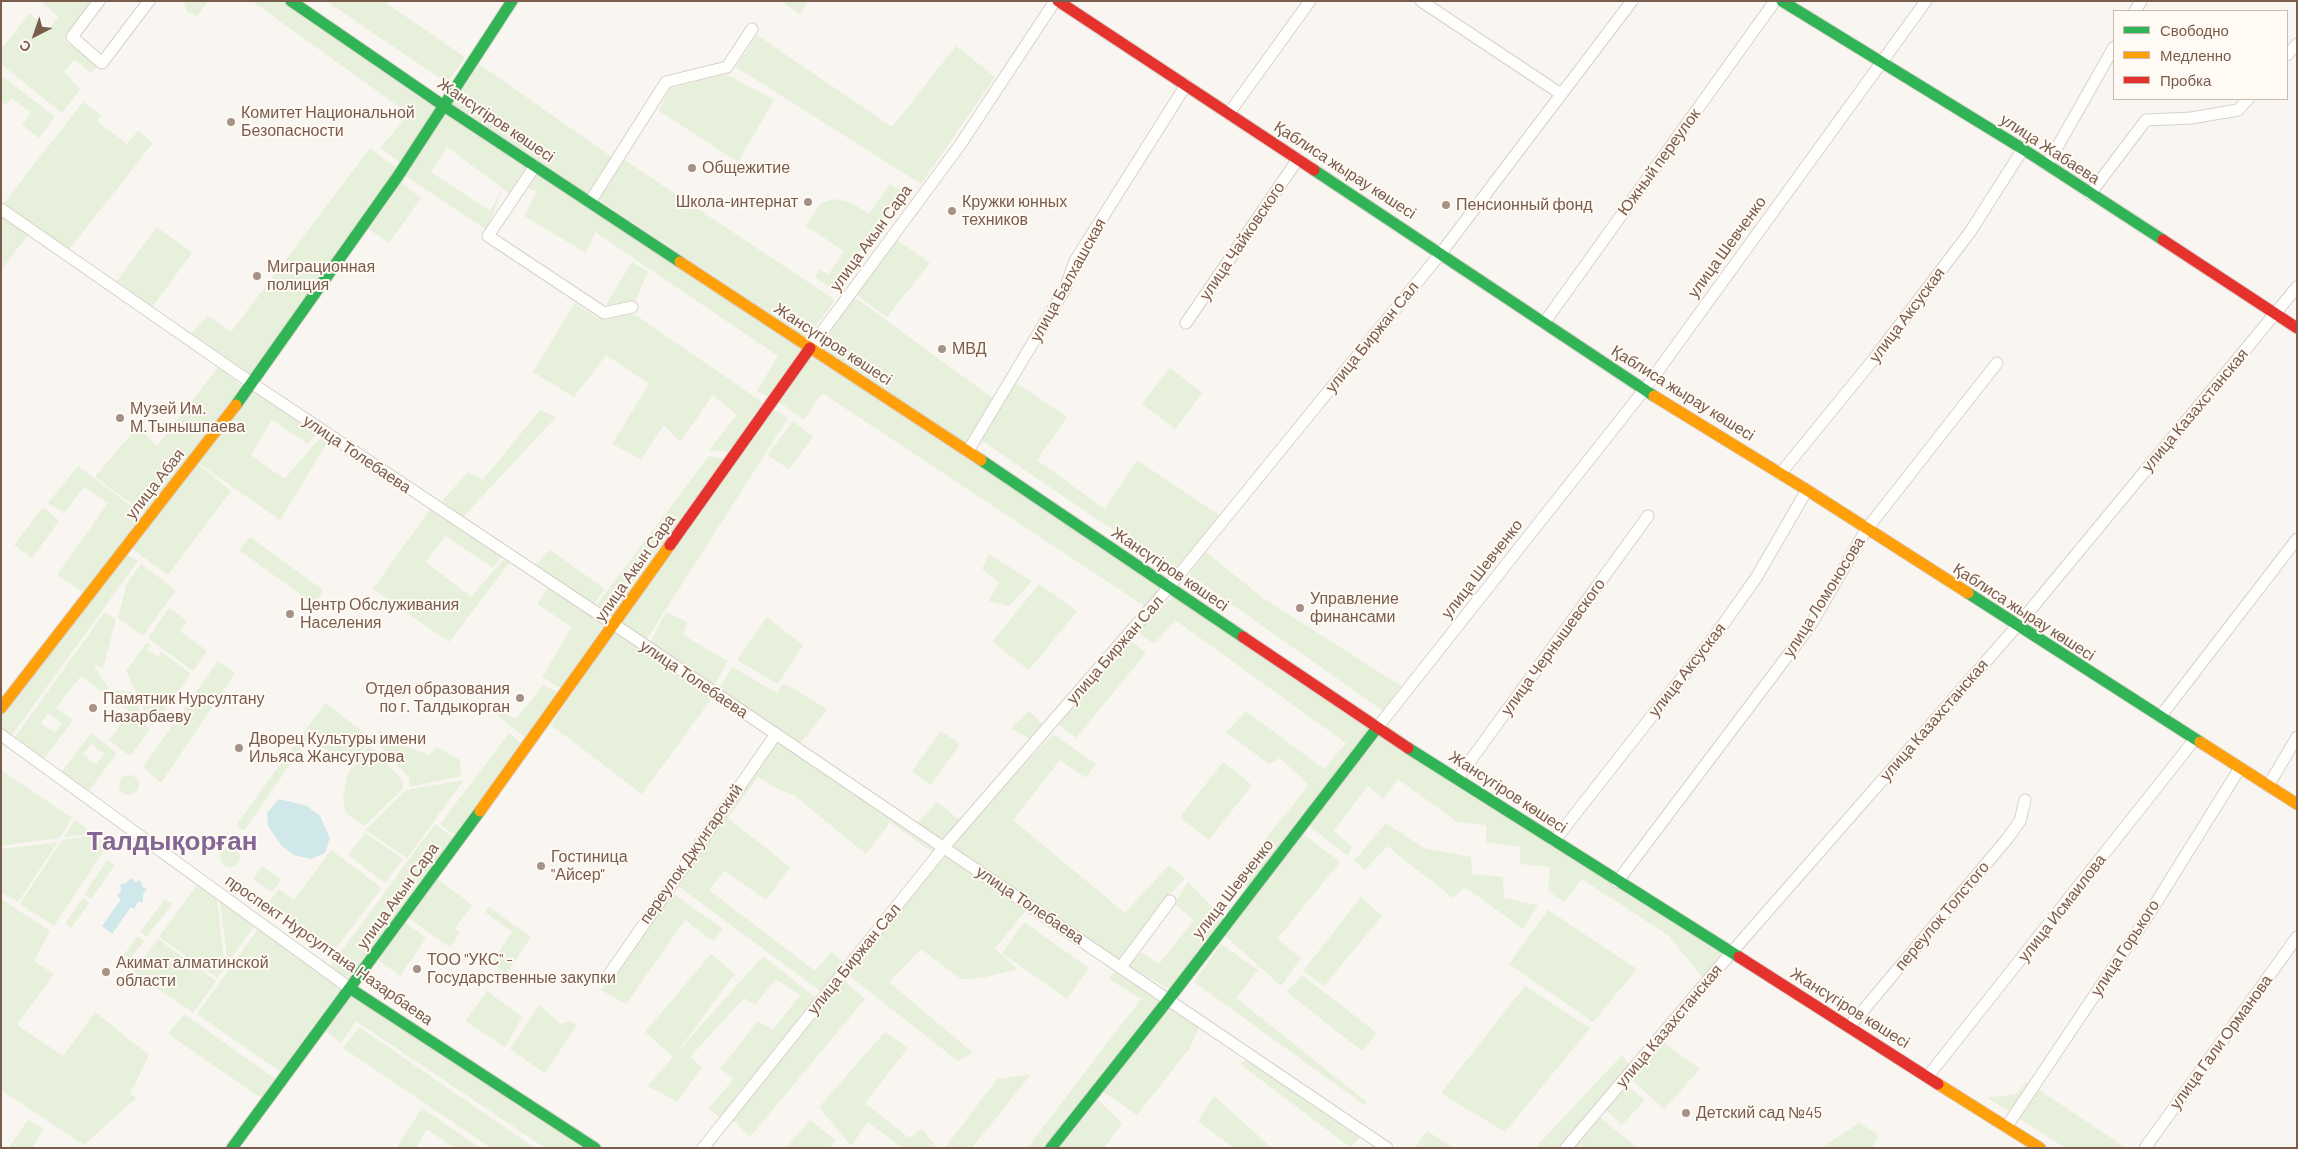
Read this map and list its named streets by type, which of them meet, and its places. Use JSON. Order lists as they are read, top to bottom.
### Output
{
  "streets": {
    "main road": [
      "Жансүгіров көшесі",
      "улица Жабаева",
      "Қаблиса жырау көшесі",
      "улица Акын Сара",
      "улица Шевченко",
      "улица Абая",
      "проспект Нурсултана Назарбаева"
    ],
    "street": [
      "Южный переулок",
      "улица Чайковского",
      "улица Балхашская",
      "улица Аксуская",
      "улица Биржан Сал",
      "улица Казахстанская",
      "улица Толебаева",
      "улица Ломоносова",
      "улица Чернышевского",
      "переулок Джунгарский",
      "улица Исмаилова",
      "переулок Толстого",
      "улица Горького",
      "улица Гали Орманова"
    ]
  },
  "crossings": [
    ["Жансүгіров көшесі", "улица Акын Сара"],
    ["Жансүгіров көшесі", "улица Шевченко"],
    ["Жансүгіров көшесі", "улица Балхашская"],
    ["Жансүгіров көшесі", "улица Аксуская"],
    ["Жансүгіров көшесі", "улица Биржан Сал"],
    ["Жансүгіров көшесі", "улица Казахстанская"],
    ["Жансүгіров көшесі", "улица Абая"],
    ["Жансүгіров көшесі", "улица Ломоносова"],
    ["Жансүгіров көшесі", "улица Чернышевского"],
    ["Жансүгіров көшесі", "улица Исмаилова"],
    ["Жансүгіров көшесі", "переулок Толстого"],
    ["Жансүгіров көшесі", "улица Горького"],
    ["улица Жабаева", "улица Шевченко"],
    ["улица Жабаева", "улица Аксуская"],
    ["улица Жабаева", "улица Казахстанская"],
    ["Южный переулок", "Қаблиса жырау көшесі"],
    ["Қаблиса жырау көшесі", "улица Акын Сара"],
    ["Қаблиса жырау көшесі", "улица Чайковского"],
    ["Қаблиса жырау көшесі", "улица Шевченко"],
    ["Қаблиса жырау көшесі", "улица Балхашская"],
    ["Қаблиса жырау көшесі", "улица Аксуская"],
    ["Қаблиса жырау көшесі", "улица Биржан Сал"],
    ["Қаблиса жырау көшесі", "улица Казахстанская"],
    ["Қаблиса жырау көшесі", "улица Ломоносова"],
    ["Қаблиса жырау көшесі", "улица Исмаилова"],
    ["Қаблиса жырау көшесі", "улица Горького"],
    ["улица Акын Сара", "улица Толебаева"],
    ["улица Акын Сара", "проспект Нурсултана Назарбаева"],
    ["улица Шевченко", "улица Толебаева"],
    ["улица Биржан Сал", "улица Толебаева"],
    ["улица Толебаева", "улица Абая"],
    ["улица Толебаева", "переулок Джунгарский"]
  ],
  "districts": ["Талдықорған"],
  "places": [
    "Комитет Национальной Безопасности",
    "Общежитие",
    "Школа-интернат",
    "Пенсионный фонд",
    "Кружки юнных техников",
    "Миграционная полиция",
    "МВД",
    "Музей Им. М.Тынышпаева",
    "Управление финансами",
    "Центр Обслуживания Населения",
    "Отдел образования по г. Талдыкорган",
    "Памятник Нурсултану Назарбаеву",
    "Дворец Культуры имени Ильяса Жансугурова",
    "Гостиница \"Айсер\"",
    "ТОО \"УКС\" - Государственные закупки",
    "Акимат алматинской области",
    "Детский сад №45"
  ],
  "legend": ["Свободно", "Медленно", "Пробка"],
  "north": "bottom left"
}
